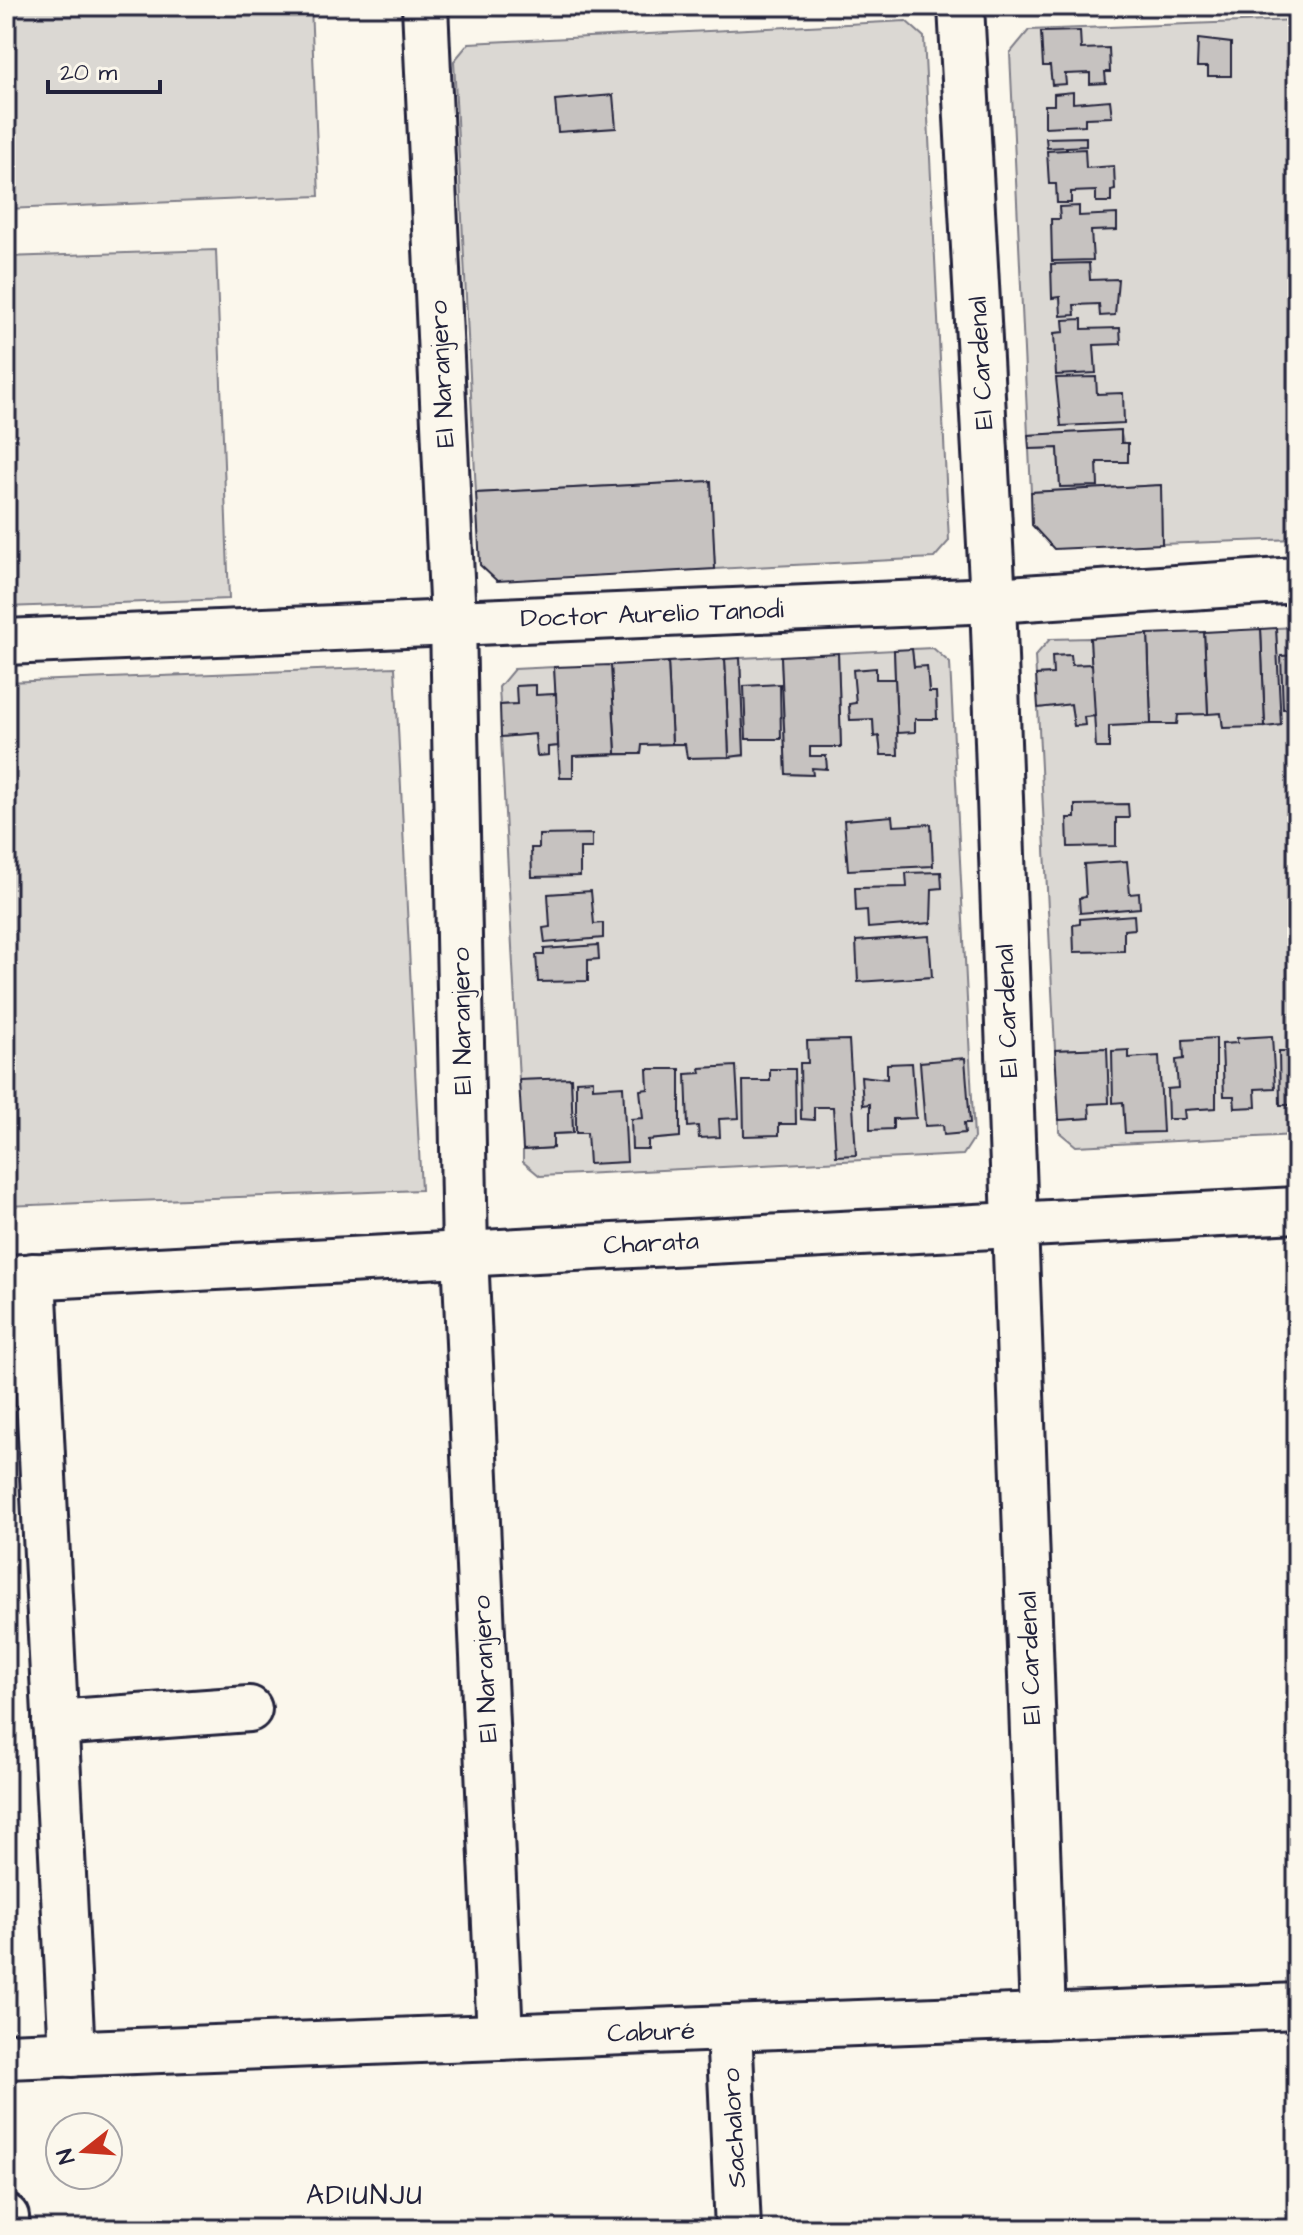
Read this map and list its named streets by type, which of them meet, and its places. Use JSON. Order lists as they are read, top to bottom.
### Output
{
  "streets": {
    "street": [
      "El Cardenal",
      "El Naranjero",
      "Doctor Aurelio Tanodi",
      "Charata",
      "Caburé",
      "Sachaloro"
    ]
  },
  "crossings": [
    ["El Cardenal", "Doctor Aurelio Tanodi"],
    ["El Cardenal", "Charata"],
    ["El Cardenal", "Caburé"],
    ["El Naranjero", "Doctor Aurelio Tanodi"],
    ["El Naranjero", "Charata"],
    ["El Naranjero", "Caburé"],
    ["Caburé", "Sachaloro"]
  ],
  "districts": ["ADIUNJU"],
  "scale_bar": "20 m",
  "north": "left"
}
